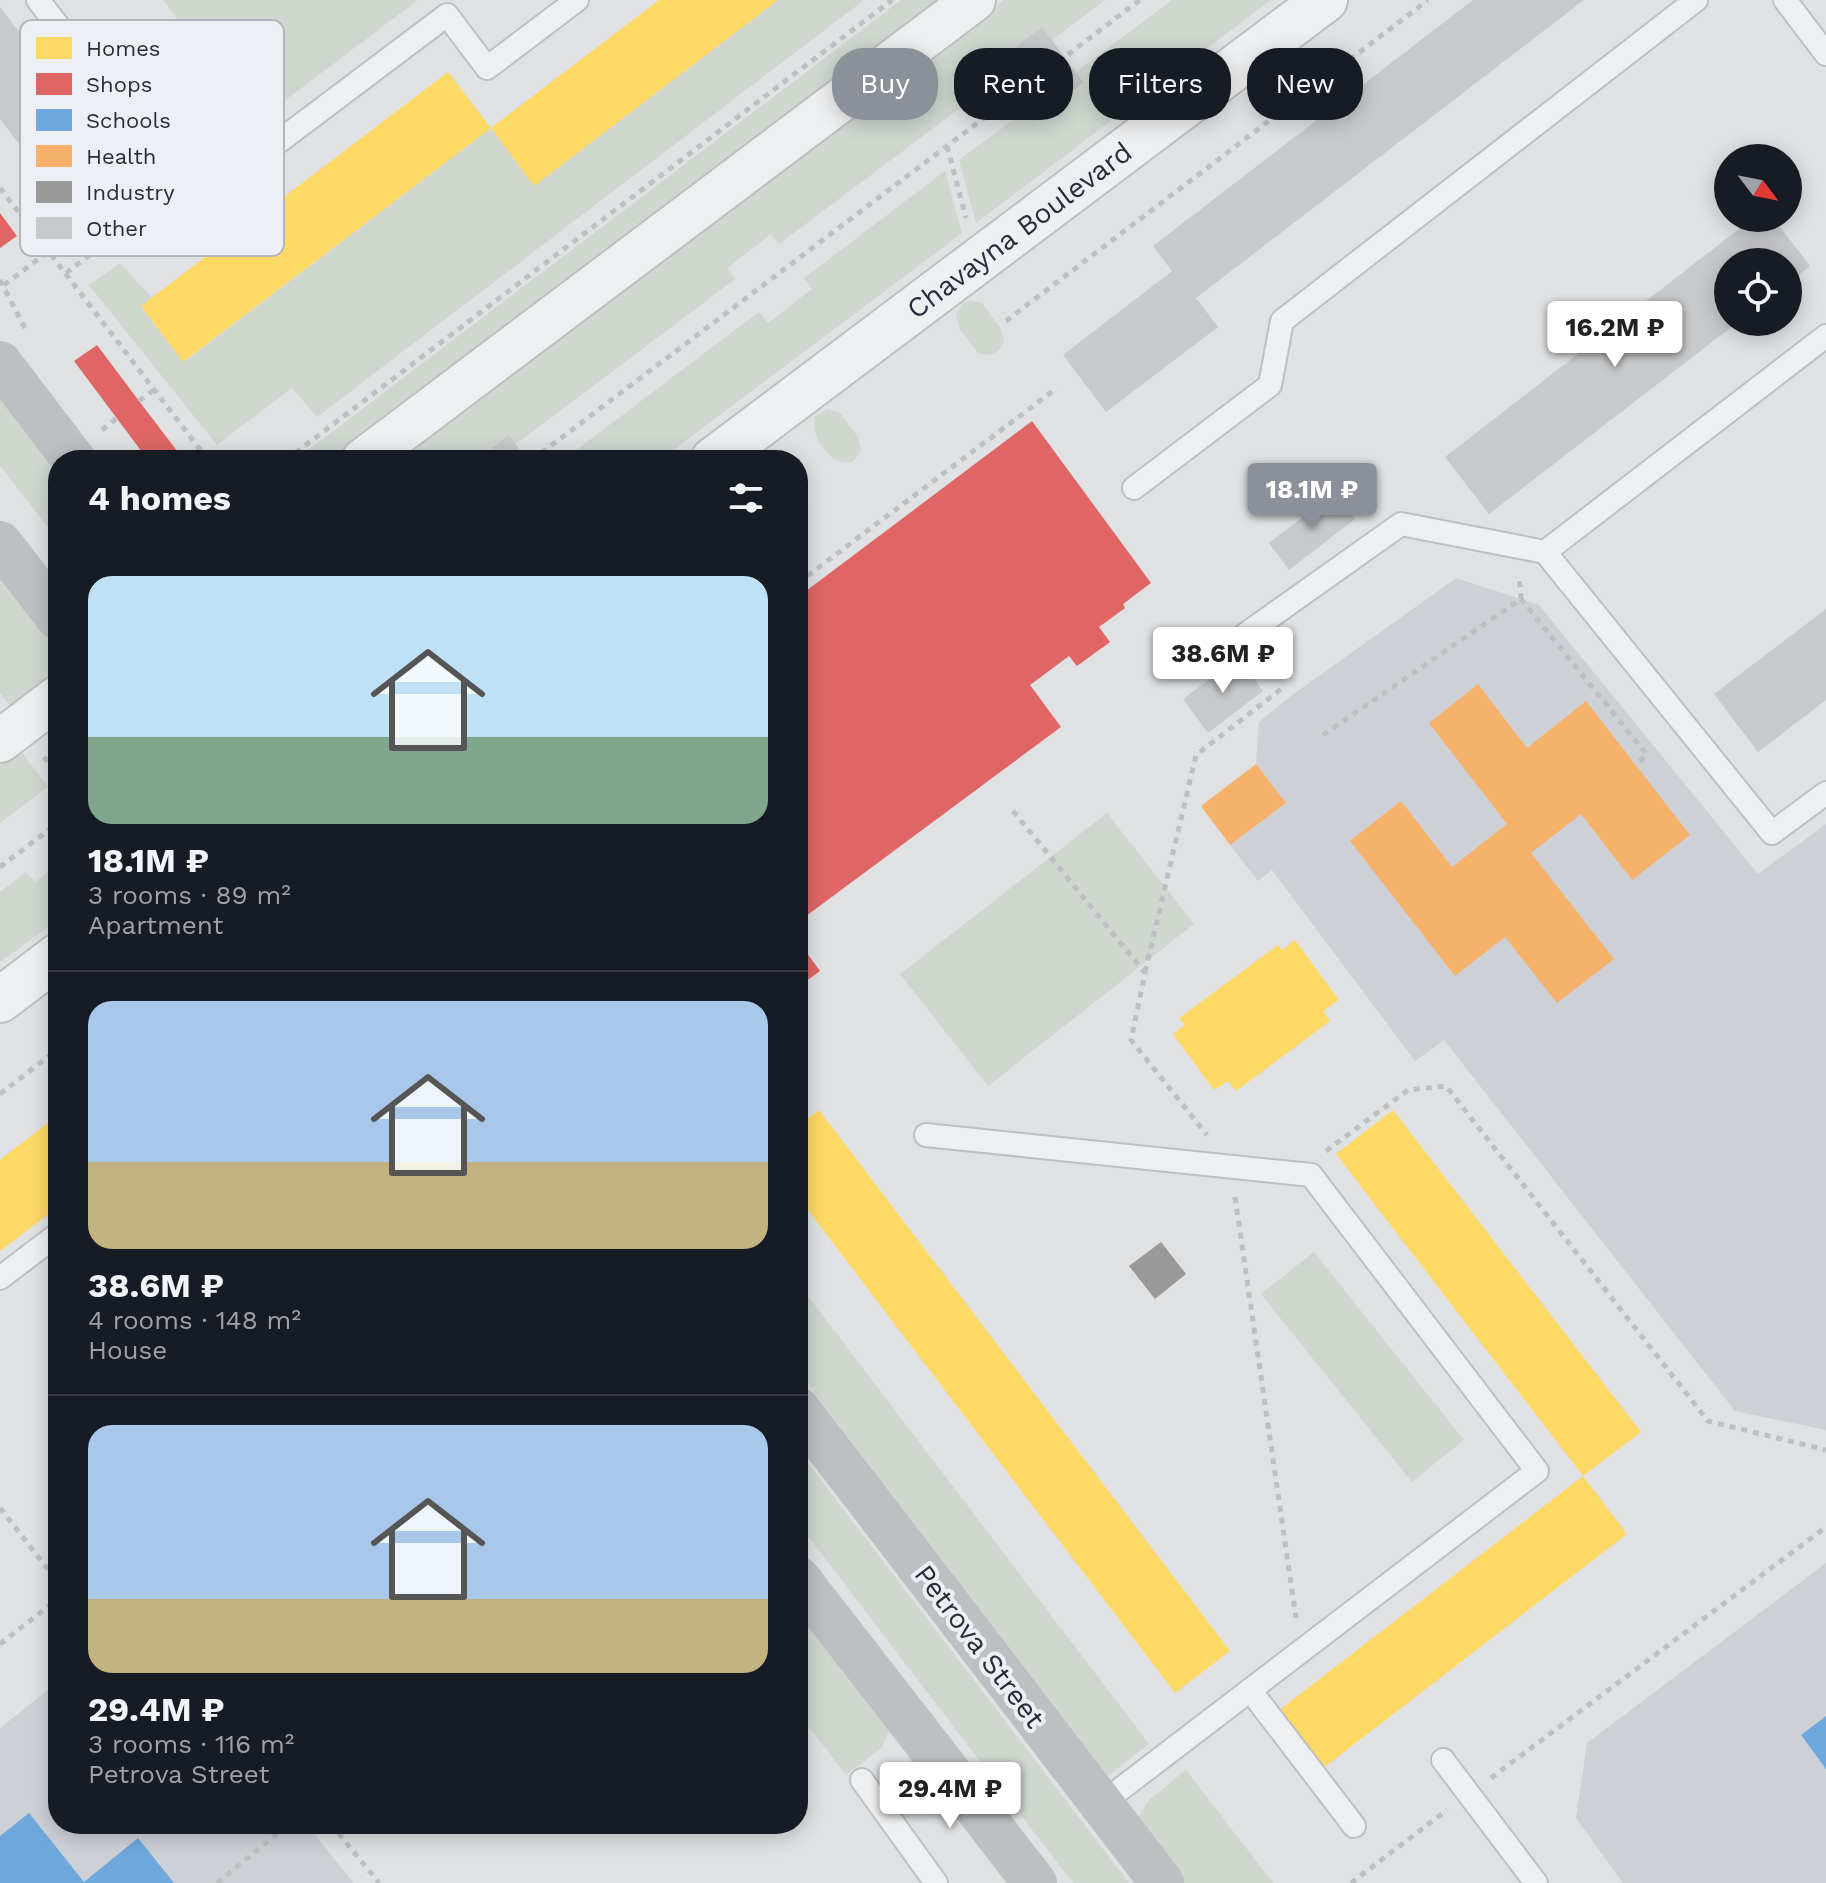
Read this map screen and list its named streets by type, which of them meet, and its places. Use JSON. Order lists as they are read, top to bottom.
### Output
{
  "streets": {
    "main road": ["Petrova Street"],
    "street": ["Chavayna Boulevard"]
  },
  "legend": [
    "Homes",
    "Shops",
    "Schools",
    "Health",
    "Industry",
    "Other"
  ],
  "north": "bottom right",
  "page": {
    "chip": [
      "Buy",
      "Rent",
      "Filters",
      "New"
    ],
    "price": [
      "16.2M ₽",
      "18.1M ₽",
      "38.6M ₽",
      "29.4M ₽"
    ],
    "heading": "4 homes",
    "list": [
      {
        "name": "18.1M ₽",
        "note": "3 rooms · 89 m² · Apartment"
      },
      {
        "name": "38.6M ₽",
        "note": "4 rooms · 148 m² · House"
      },
      {
        "name": "29.4M ₽",
        "note": "3 rooms · 116 m² · Petrova Street"
      }
    ]
  }
}
